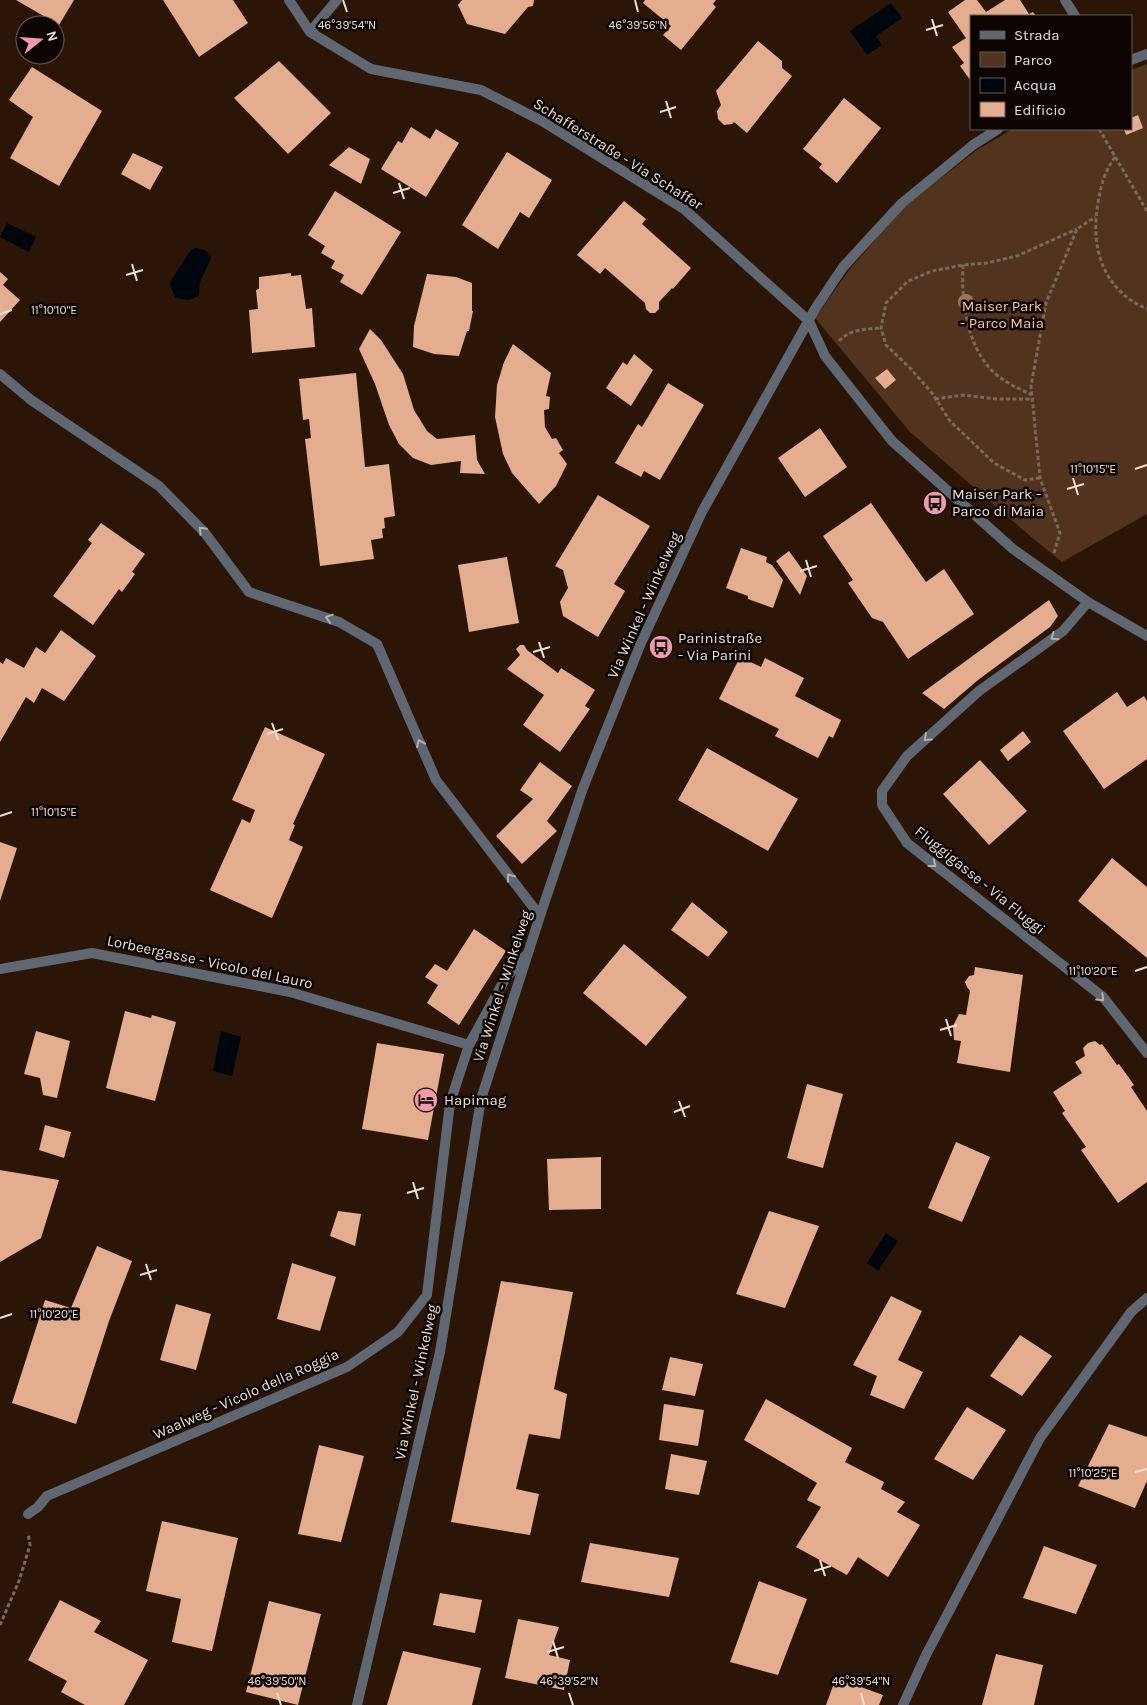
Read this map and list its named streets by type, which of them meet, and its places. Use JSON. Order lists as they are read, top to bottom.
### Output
{
  "streets": {
    "street": [
      "Schafferstraße - Via Schaffer",
      "Via Winkel - Winkelweg",
      "Fluggigasse - Via Fluggi",
      "Lorbeergasse - Vicolo del Lauro",
      "Waalweg - Vicolo della Roggia"
    ]
  },
  "crossings": [
    ["Schafferstraße - Via Schaffer", "Via Winkel - Winkelweg"],
    ["Schafferstraße - Via Schaffer", "Fluggigasse - Via Fluggi"],
    ["Via Winkel - Winkelweg", "Waalweg - Vicolo della Roggia"],
    ["Lorbeergasse - Vicolo del Lauro", "Waalweg - Vicolo della Roggia"]
  ],
  "parks": ["Maiser Park - Parco Maia"],
  "places": {
    "bus stop": ["Maiser Park - Parco di Maia", "Parinistraße - Via Parini"],
    "hotel": ["Hapimag"]
  },
  "legend": [
    "Strada",
    "Parco",
    "Acqua",
    "Edificio"
  ],
  "north": "right",
  "coordinates": [
    "46°39'54\"N",
    "46°39'56\"N",
    "11°10'10\"E",
    "11°10'15\"E",
    "11°10'20\"E",
    "11°10'25\"E",
    "46°39'50\"N",
    "46°39'52\"N"
  ]
}
